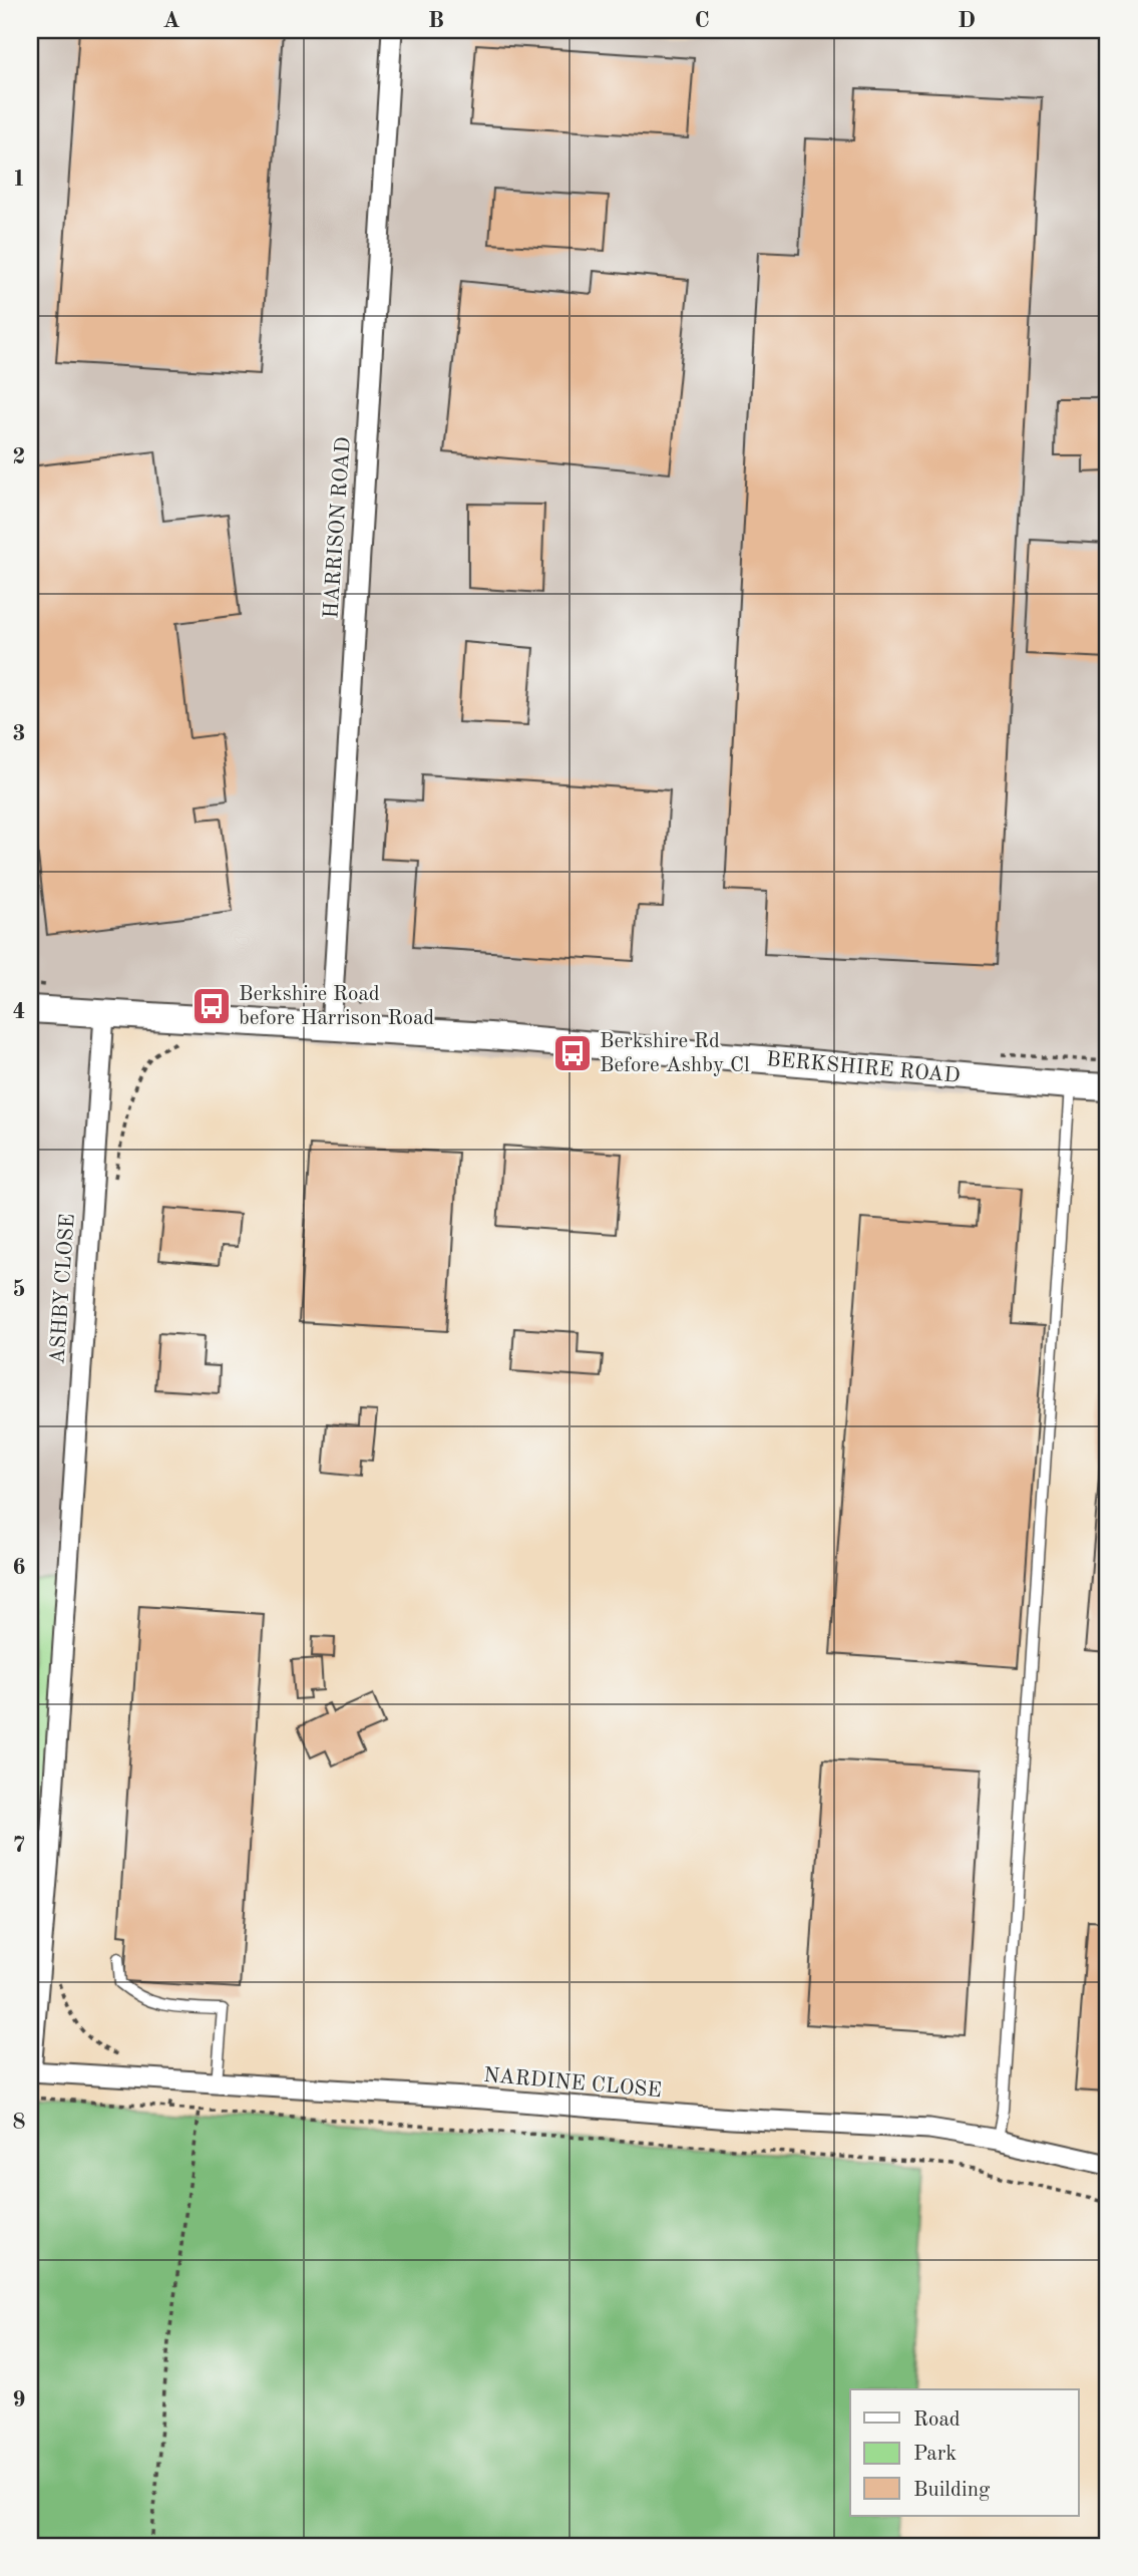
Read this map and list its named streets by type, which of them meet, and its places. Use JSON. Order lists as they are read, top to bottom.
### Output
{
  "streets": {
    "main road": ["BERKSHIRE ROAD"],
    "street": ["HARRISON ROAD", "ASHBY CLOSE", "NARDINE CLOSE"]
  },
  "crossings": [
    ["HARRISON ROAD", "BERKSHIRE ROAD"],
    ["BERKSHIRE ROAD", "ASHBY CLOSE"],
    ["ASHBY CLOSE", "NARDINE CLOSE"]
  ],
  "places": {
    "bus stop": ["Berkshire Road before Harrison Road", "Berkshire Rd Before Ashby Cl"]
  },
  "legend": ["Road", "Park", "Building"],
  "grid": {
    "columns": [
      "A",
      "B",
      "C",
      "D"
    ],
    "rows": [
      "1",
      "2",
      "3",
      "4",
      "5",
      "6",
      "7",
      "8",
      "9"
    ]
  }
}
